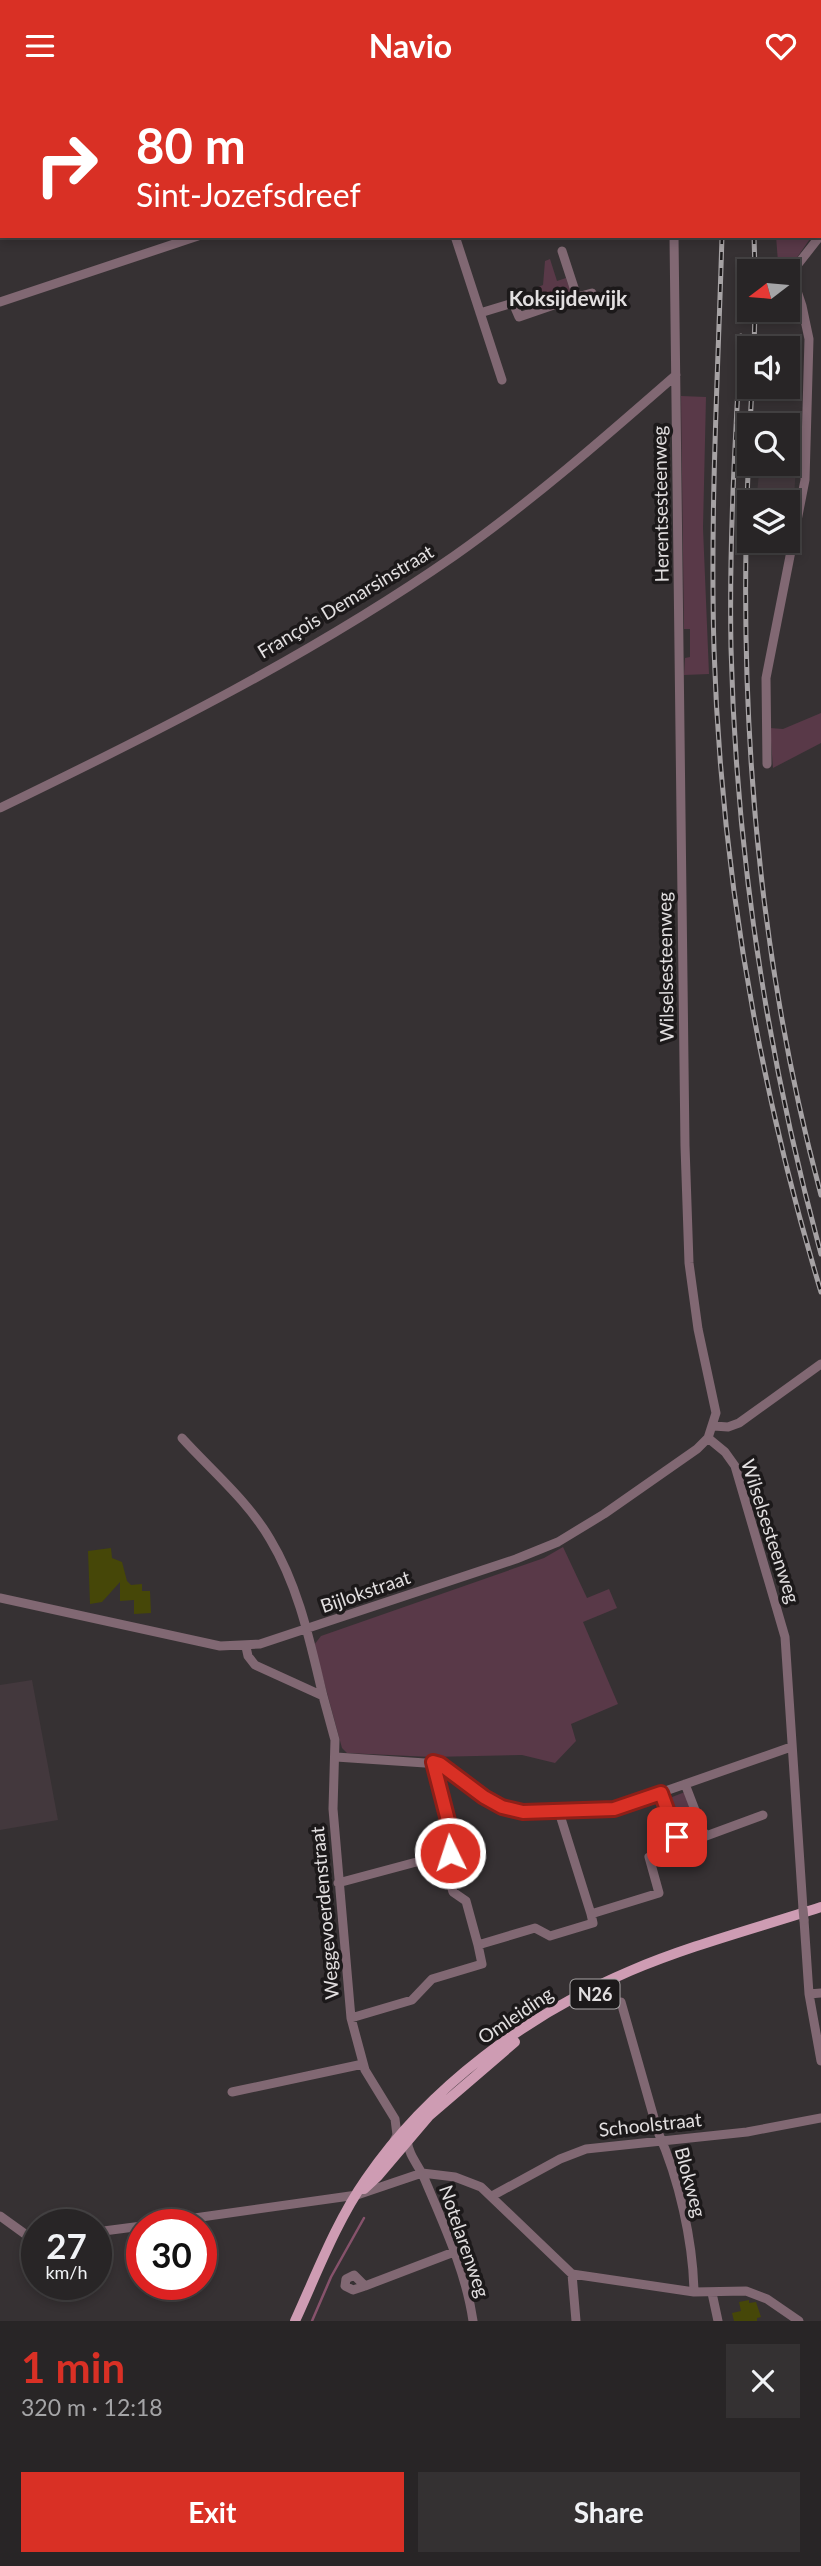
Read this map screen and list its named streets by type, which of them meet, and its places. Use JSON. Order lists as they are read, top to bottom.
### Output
{
  "streets": {
    "main road": ["N26", "Omleiding"],
    "street": [
      "Herentsesteenweg",
      "François Demarsinstraat",
      "Wilselsesteenweg",
      "Bijlokstraat",
      "Weggevoerdenstraat",
      "Schoolstraat",
      "Blokweg",
      "Notelarenweg"
    ]
  },
  "crossings": [
    ["Herentsesteenweg", "François Demarsinstraat"],
    ["Herentsesteenweg", "Wilselsesteenweg"],
    ["Wilselsesteenweg", "Bijlokstraat"],
    ["Bijlokstraat", "Weggevoerdenstraat"],
    ["Omleiding", "Notelarenweg"],
    ["Schoolstraat", "Blokweg"]
  ],
  "districts": ["Koksijdewijk"],
  "north": "left",
  "page": {
    "header": "Navio",
    "turn": ["80 m", "Sint-Jozefsdreef"],
    "speed": "27 km/h",
    "limit": "30",
    "heading": ["1 min", "320 m · 12:18"],
    "buttons": ["Exit", "Share"]
  }
}
